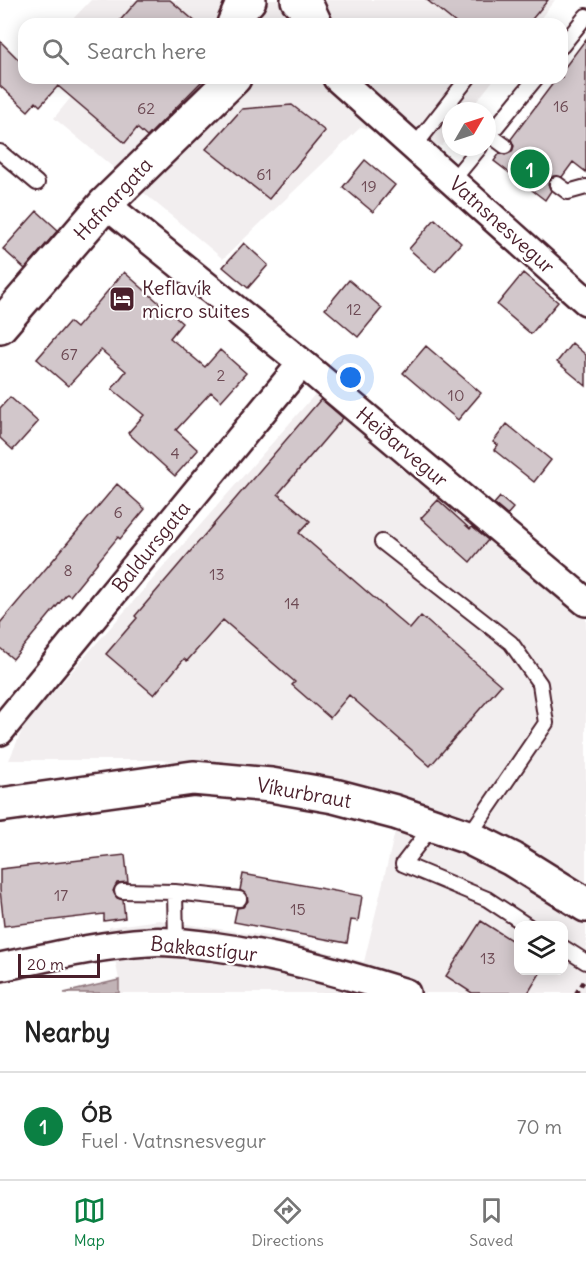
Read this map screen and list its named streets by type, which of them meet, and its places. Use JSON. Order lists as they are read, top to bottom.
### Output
{
  "streets": {
    "street": [
      "Hafnargata",
      "Vatnsnesvegur",
      "Heiðarvegur",
      "Baldursgata",
      "Víkurbraut",
      "Bakkastígur"
    ]
  },
  "crossings": [
    ["Hafnargata", "Heiðarvegur"],
    ["Heiðarvegur", "Baldursgata"]
  ],
  "places": {
    "hotel": ["Keflavík micro suites"]
  },
  "house_numbers": [
    "16",
    "62",
    "61",
    "19",
    "12",
    "67",
    "2",
    "10",
    "4",
    "6",
    "8",
    "13",
    "14",
    "17",
    "15",
    "13"
  ],
  "scale_bar": "20 m",
  "north": "top right",
  "page": {
    "search": "Search here",
    "pins": "1",
    "scale": "20 m",
    "heading": "Nearby",
    "list": [
      {
        "mark": "1",
        "name": "ÓB",
        "note": "Fuel · Vatnsnesvegur",
        "value": "70 m"
      }
    ],
    "nav": ["Map", "Directions", "Saved"]
  }
}
